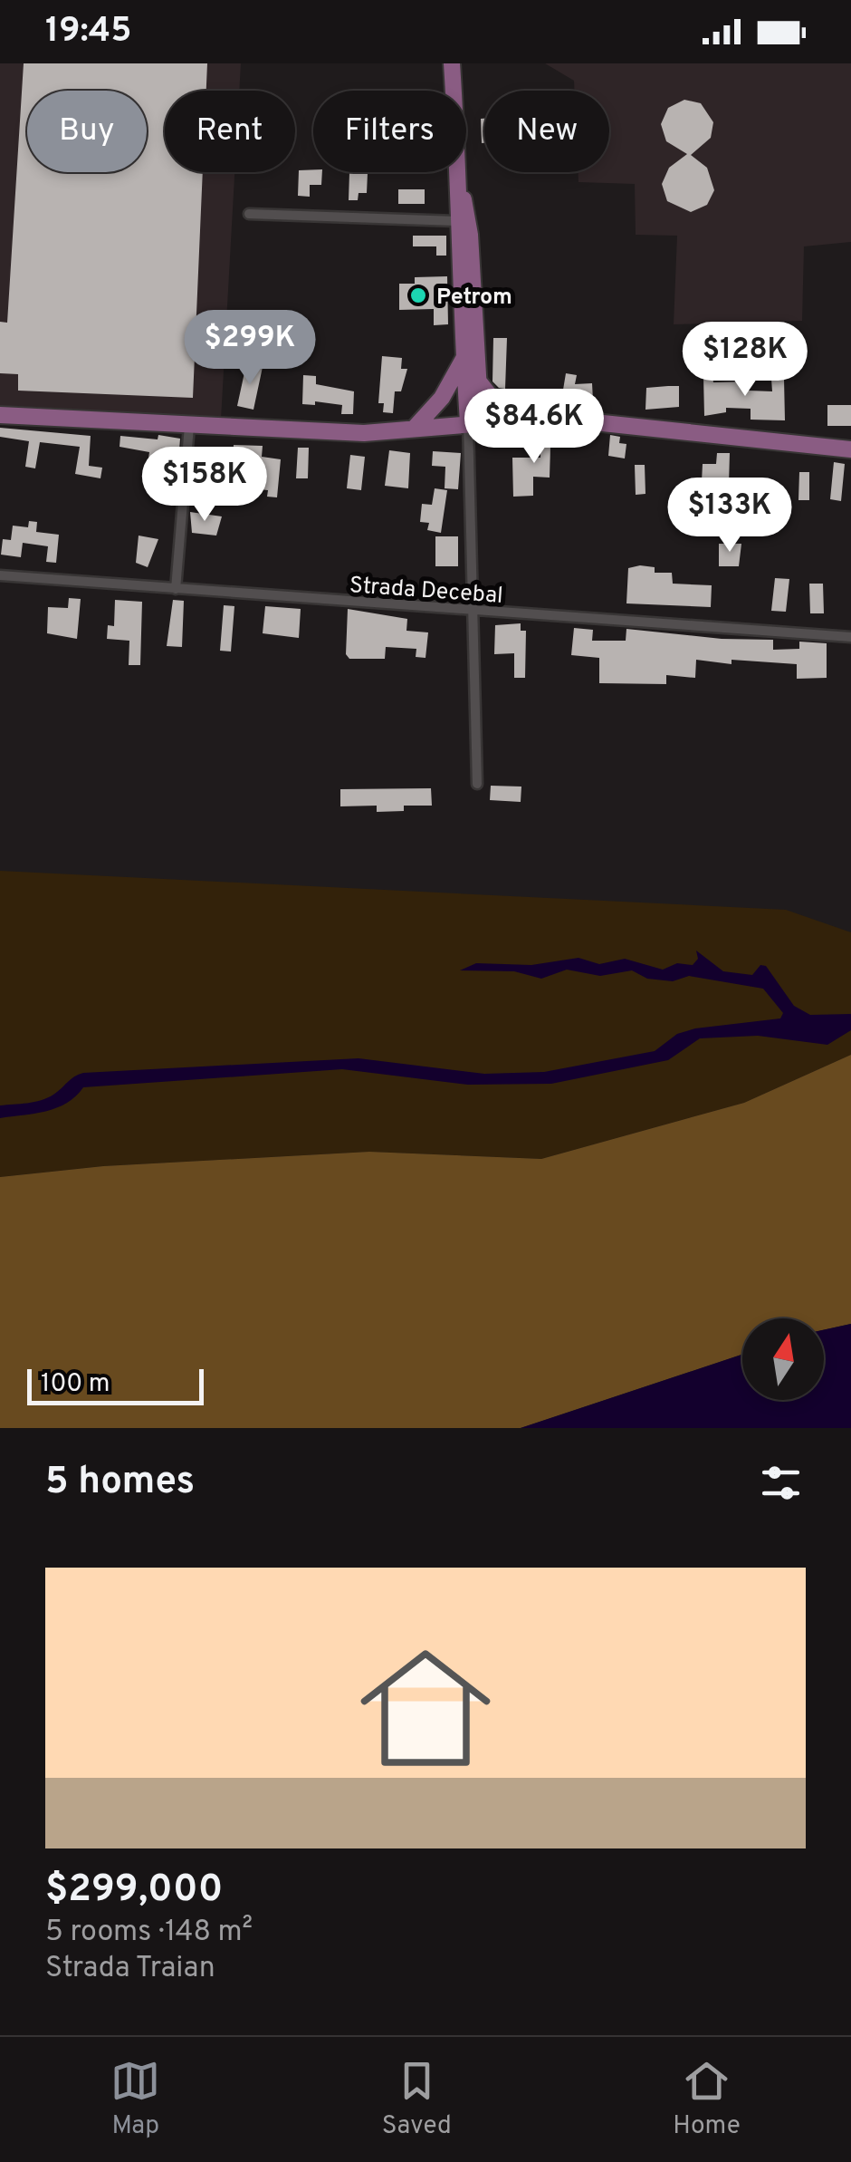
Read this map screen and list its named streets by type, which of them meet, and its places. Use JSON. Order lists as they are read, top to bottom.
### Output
{
  "streets": {
    "street": ["Strada Decebal"]
  },
  "places": ["Petrom"],
  "scale_bar": "100 m",
  "north": "top",
  "page": {
    "status": "19:45",
    "chip": [
      "Buy",
      "Rent",
      "Filters",
      "New"
    ],
    "price": [
      "$299K",
      "$128K",
      "$84.6K",
      "$158K",
      "$133K"
    ],
    "scale": "100 m",
    "heading": "5 homes",
    "list": [
      {
        "name": "$299,000",
        "note": "5 rooms · 148 m² · Strada Traian"
      }
    ],
    "tabs": ["Map", "Saved", "Home"]
  }
}
